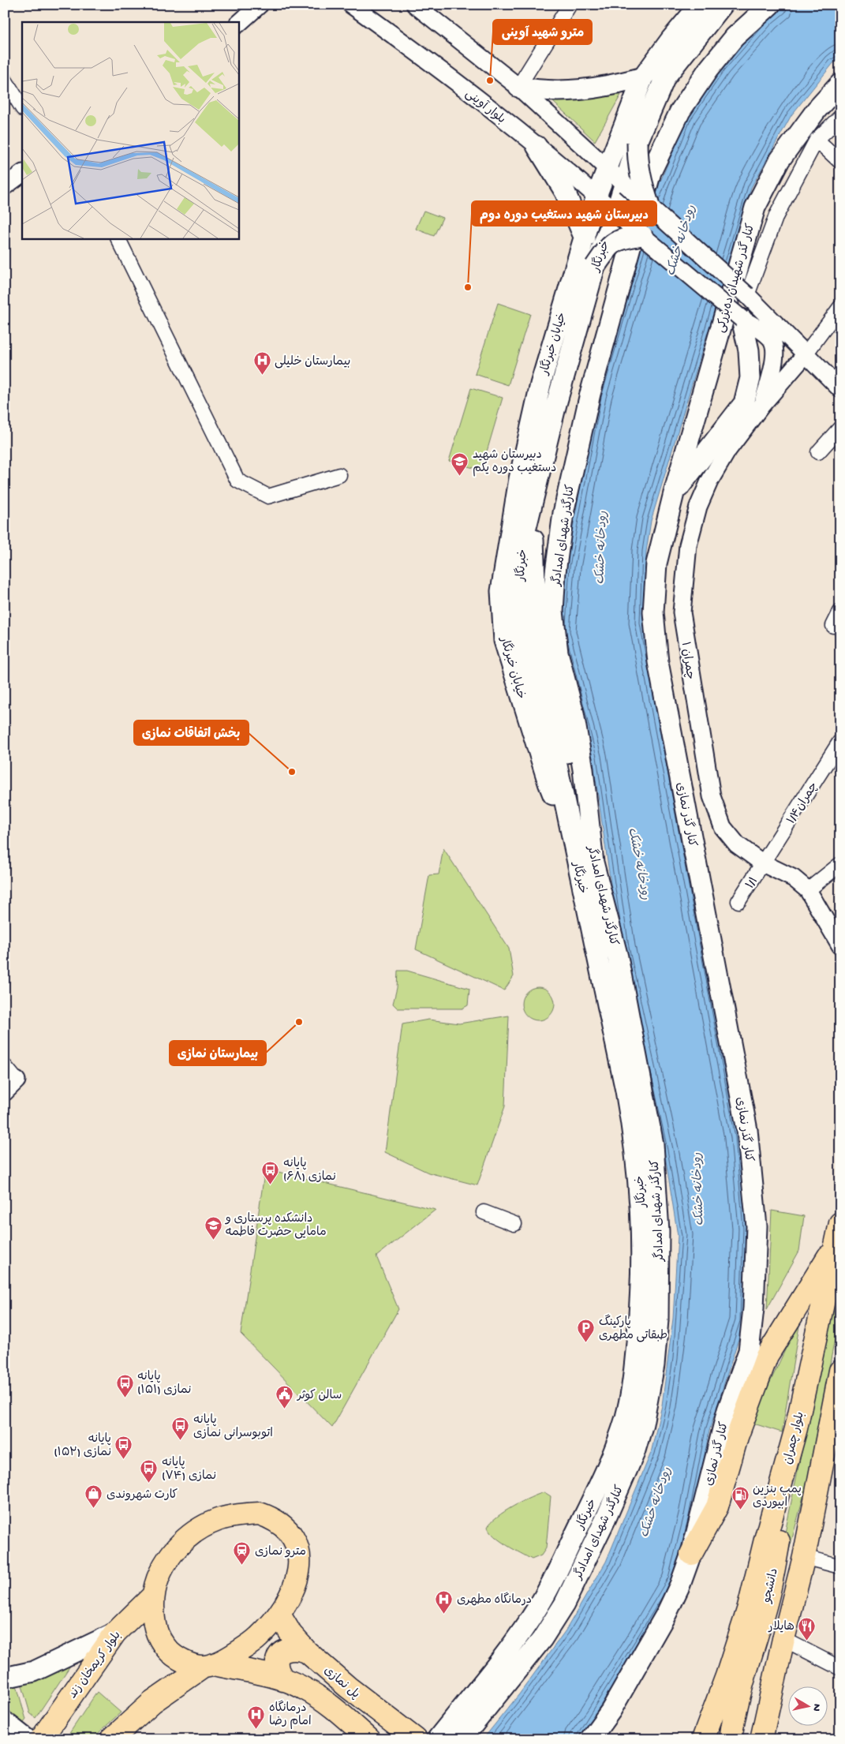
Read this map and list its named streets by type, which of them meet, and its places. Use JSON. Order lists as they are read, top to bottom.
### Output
{
  "streets": {
    "main road": [
      "خبرنگار",
      "کنار گذر شهیدان ده‌بزرکی",
      "خیابان خبرنگار",
      "کنارگذر شهدای امدادگر",
      "کنار گذر نمازی",
      "بلوار چمران",
      "دانشجو",
      "بلوار کریمخان زند",
      "پل نمازی"
    ],
    "street": [
      "بلوار آوینی",
      "چمران ۱",
      "چمران۱/۴",
      "۱/۱"
    ]
  },
  "crossings": [
    ["بلوار آوینی", "خبرنگار"],
    ["بلوار آوینی", "چمران ۱"],
    ["خبرنگار", "خیابان خبرنگار"],
    ["کنار گذر شهیدان ده‌بزرکی", "کنار گذر نمازی"],
    ["چمران ۱", "چمران۱/۴"],
    ["چمران ۱", "۱/۱"],
    ["چمران۱/۴", "۱/۱"],
    ["بلوار چمران", "دانشجو"]
  ],
  "water": ["رودخانه خشک"],
  "places": {
    "other": [
      "مترو شهید آوینی",
      "دبیرستان شهید دستغیب دوره دوم",
      "بخش اتفاقات نمازی",
      "بیمارستان نمازی"
    ],
    "hospital": ["بیمارستان خلیلی", "درمانگاه مطهری", "درمانگاه امام رضا"],
    "school or university": ["دبیرستان شهید دستغیب دوره یکم", "دانشکده پرستاری و مامایی حضرت فاطمه"],
    "bus stop": [
      "پایانه نمازی (۶۸)",
      "پایانه نمازی (۱۵۱)",
      "پایانه اتوبوسرانی نمازی",
      "پایانه نمازی (۱۵۲)",
      "پایانه نمازی (۷۴)"
    ],
    "parking": ["پارکینگ طبقاتی مطهری"],
    "public building": ["سالن کوثر"],
    "shop": ["کارت شهروندی"],
    "fuel station": ["پمپ بنزین ابیوردی"],
    "station": ["مترو نمازی"],
    "restaurant": ["هایلار"]
  },
  "north": "right"
}
